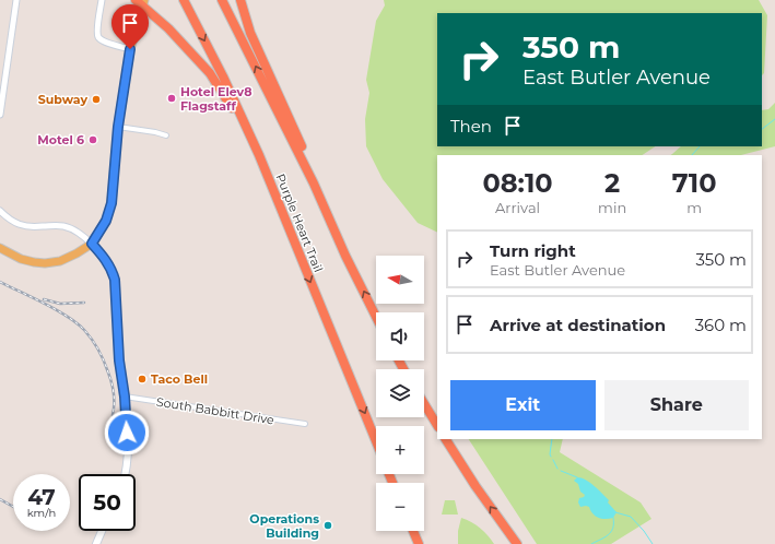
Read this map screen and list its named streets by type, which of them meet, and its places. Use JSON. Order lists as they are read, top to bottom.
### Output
{
  "streets": {
    "highway": ["Purple Heart Trail"],
    "street": ["South Babbitt Drive"]
  },
  "places": [
    "Hotel Elev8 Flagstaff",
    "Subway",
    "Motel 6",
    "Taco Bell",
    "Operations Building"
  ],
  "north": "left",
  "page": {
    "turn": ["350 m", "East Butler Avenue"],
    "then": "Then",
    "eta": [
      "08:10",
      "Arrival",
      "2",
      "min",
      "710",
      "m"
    ],
    "list": [
      {
        "name": "Turn right",
        "note": "East Butler Avenue",
        "value": "350 m"
      },
      {
        "name": "Arrive at destination",
        "value": "360 m"
      }
    ],
    "map_buttons": ["+", "−"],
    "buttons": ["Exit", "Share"],
    "speed": "47 km/h",
    "limit": "50"
  }
}
